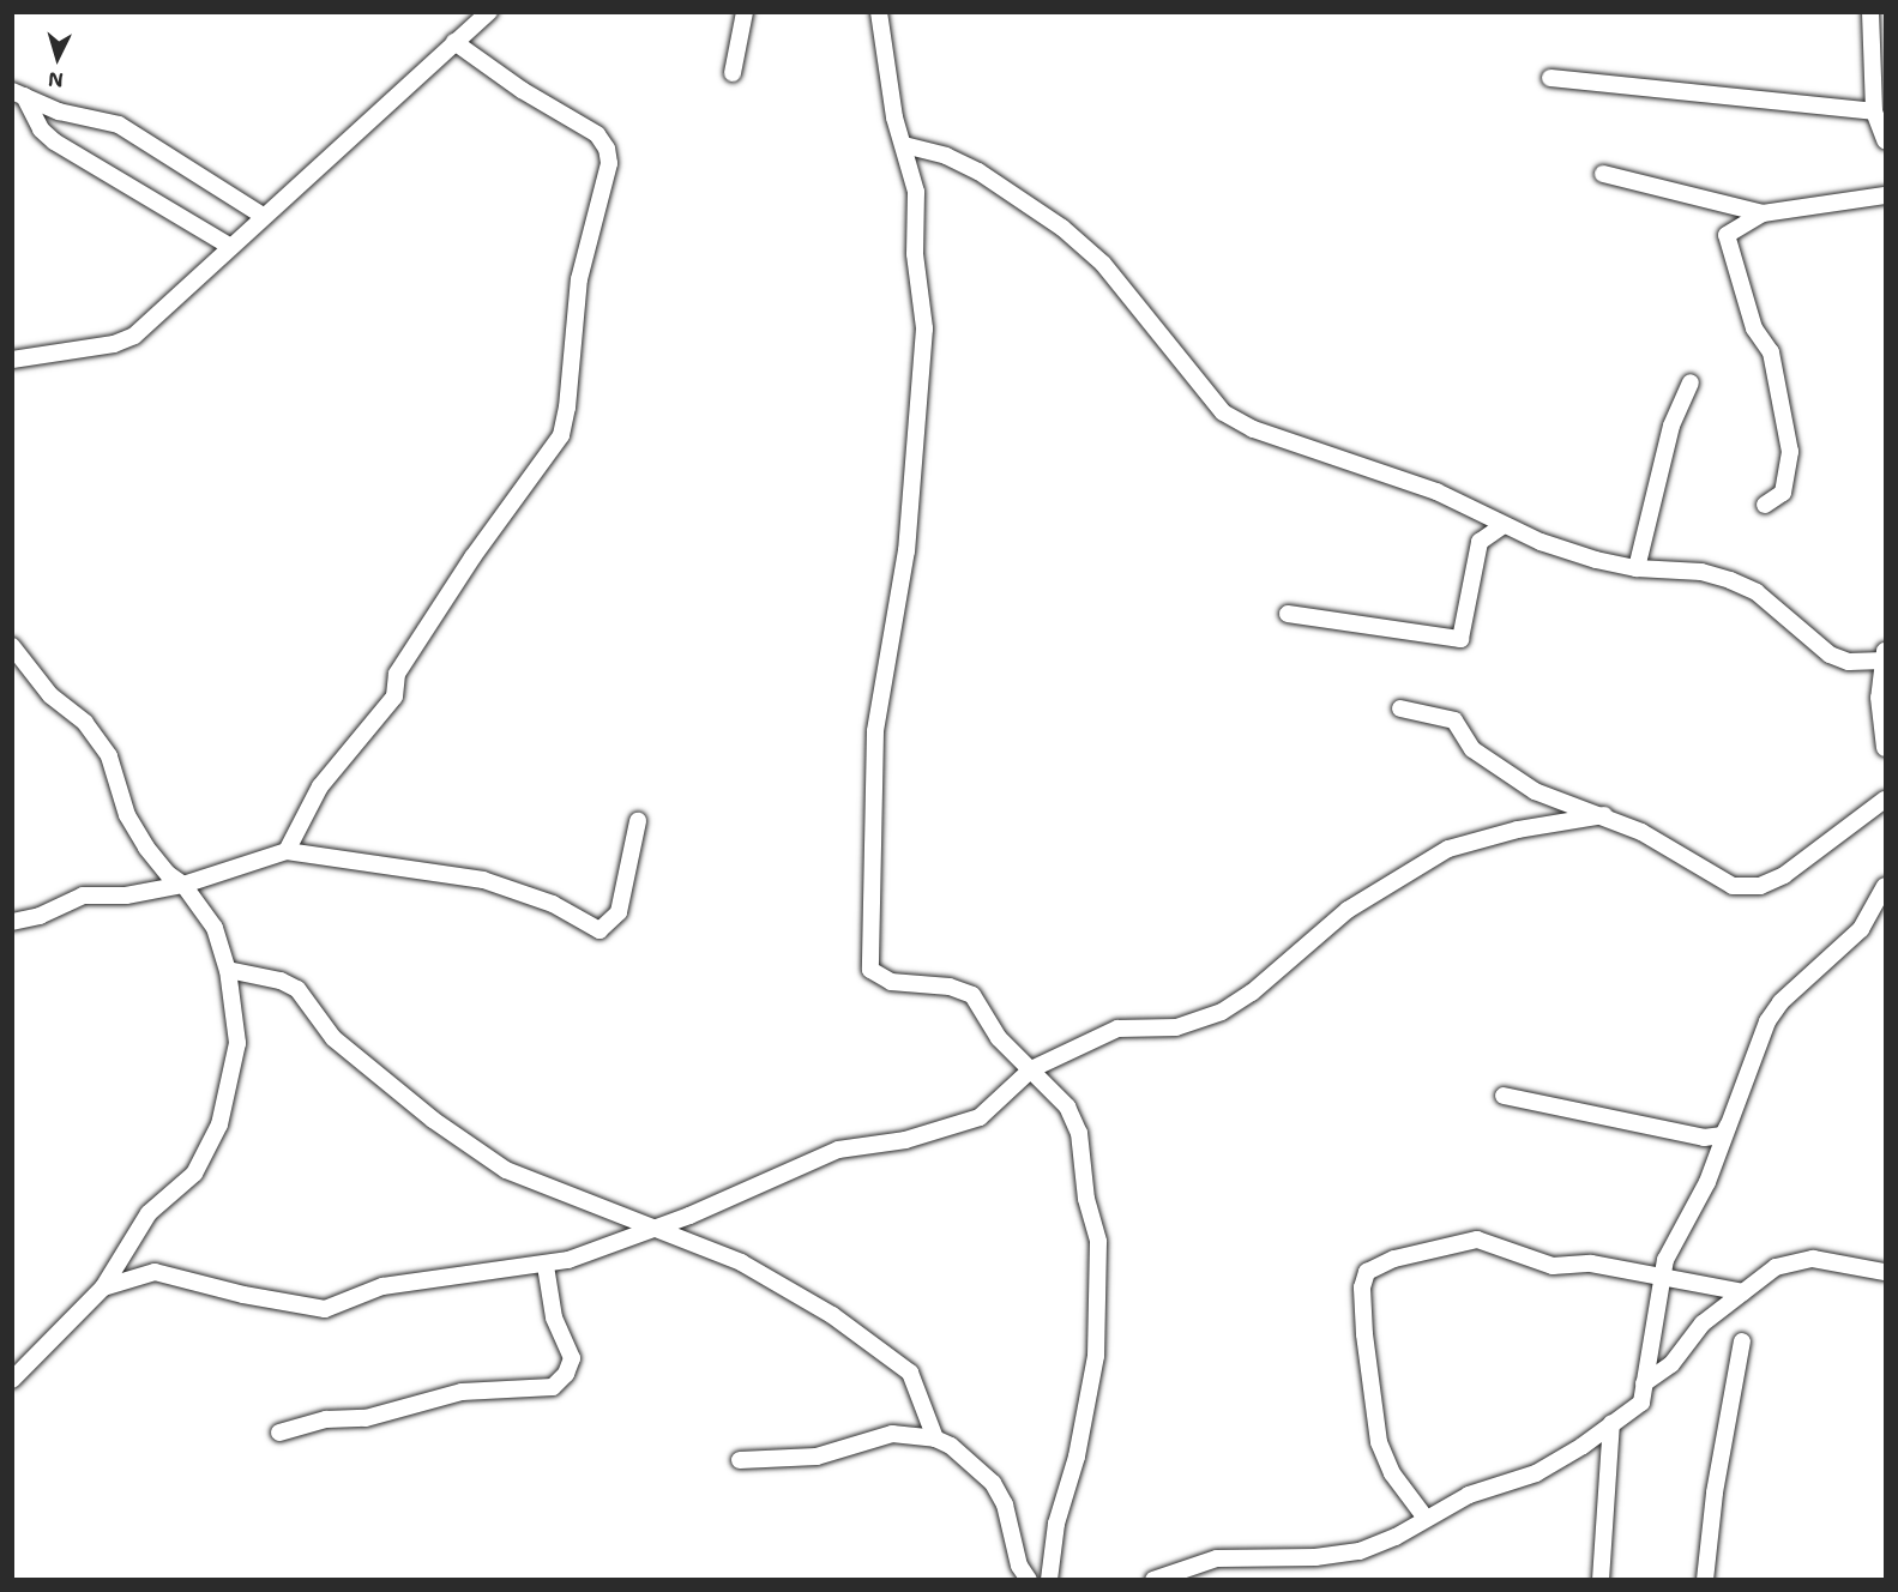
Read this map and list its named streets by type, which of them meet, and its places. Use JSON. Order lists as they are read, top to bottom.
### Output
{
  "north": "bottom"
}
